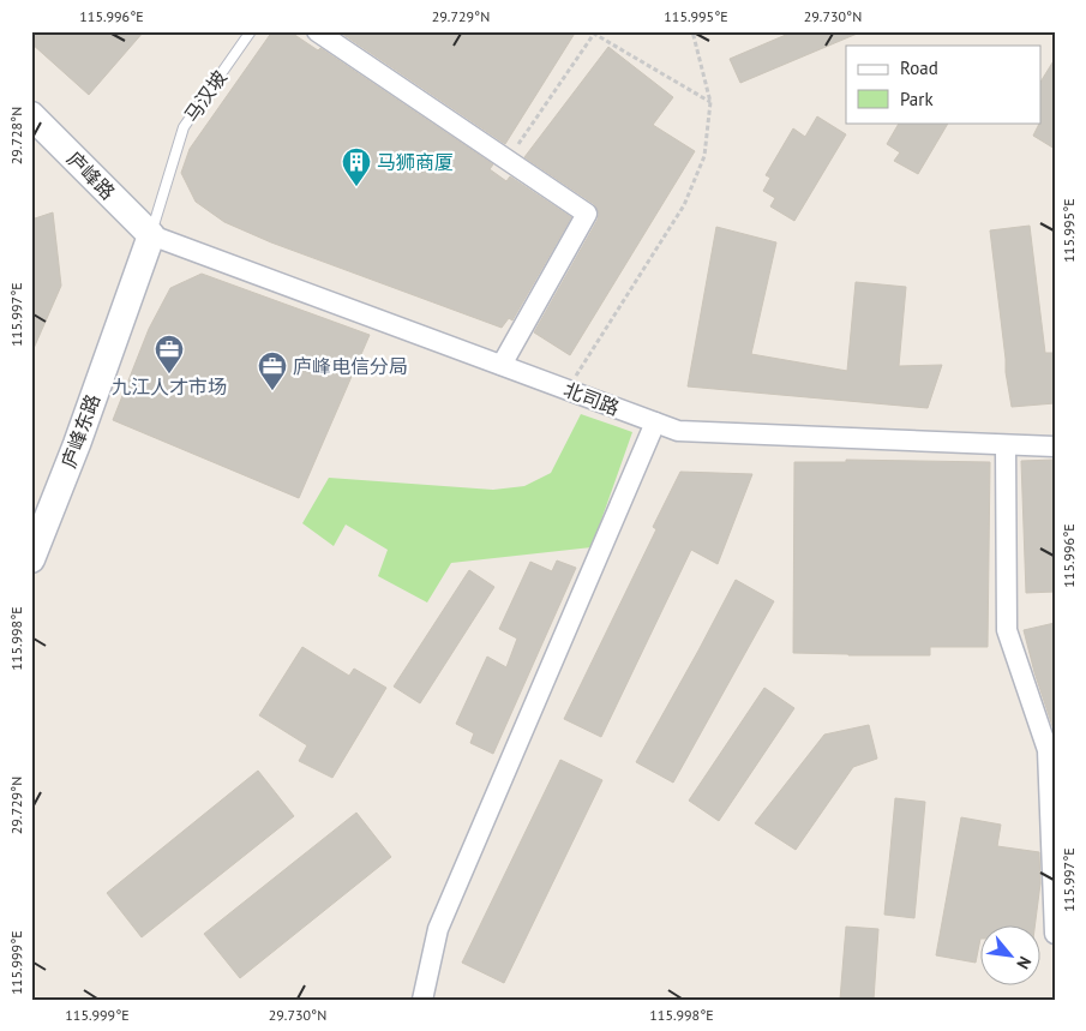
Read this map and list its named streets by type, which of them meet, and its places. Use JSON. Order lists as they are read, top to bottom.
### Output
{
  "streets": {
    "main road": ["庐峰路", "庐峰东路"],
    "street": ["北司路"],
    "lane": ["马汉坡"]
  },
  "crossings": [
    ["马汉坡", "庐峰路"],
    ["马汉坡", "北司路"],
    ["马汉坡", "庐峰东路"],
    ["庐峰路", "北司路"],
    ["庐峰路", "庐峰东路"],
    ["北司路", "庐峰东路"]
  ],
  "places": {
    "building": ["马狮商厦"],
    "office": ["九江人才市场", "庐峰电信分局"]
  },
  "legend": ["Road", "Park"],
  "north": "bottom right",
  "coordinates": [
    "115.996°E",
    "29.729°N",
    "115.995°E",
    "29.730°N",
    "29.728°N",
    "115.997°E",
    "115.998°E",
    "115.999°E"
  ]
}
